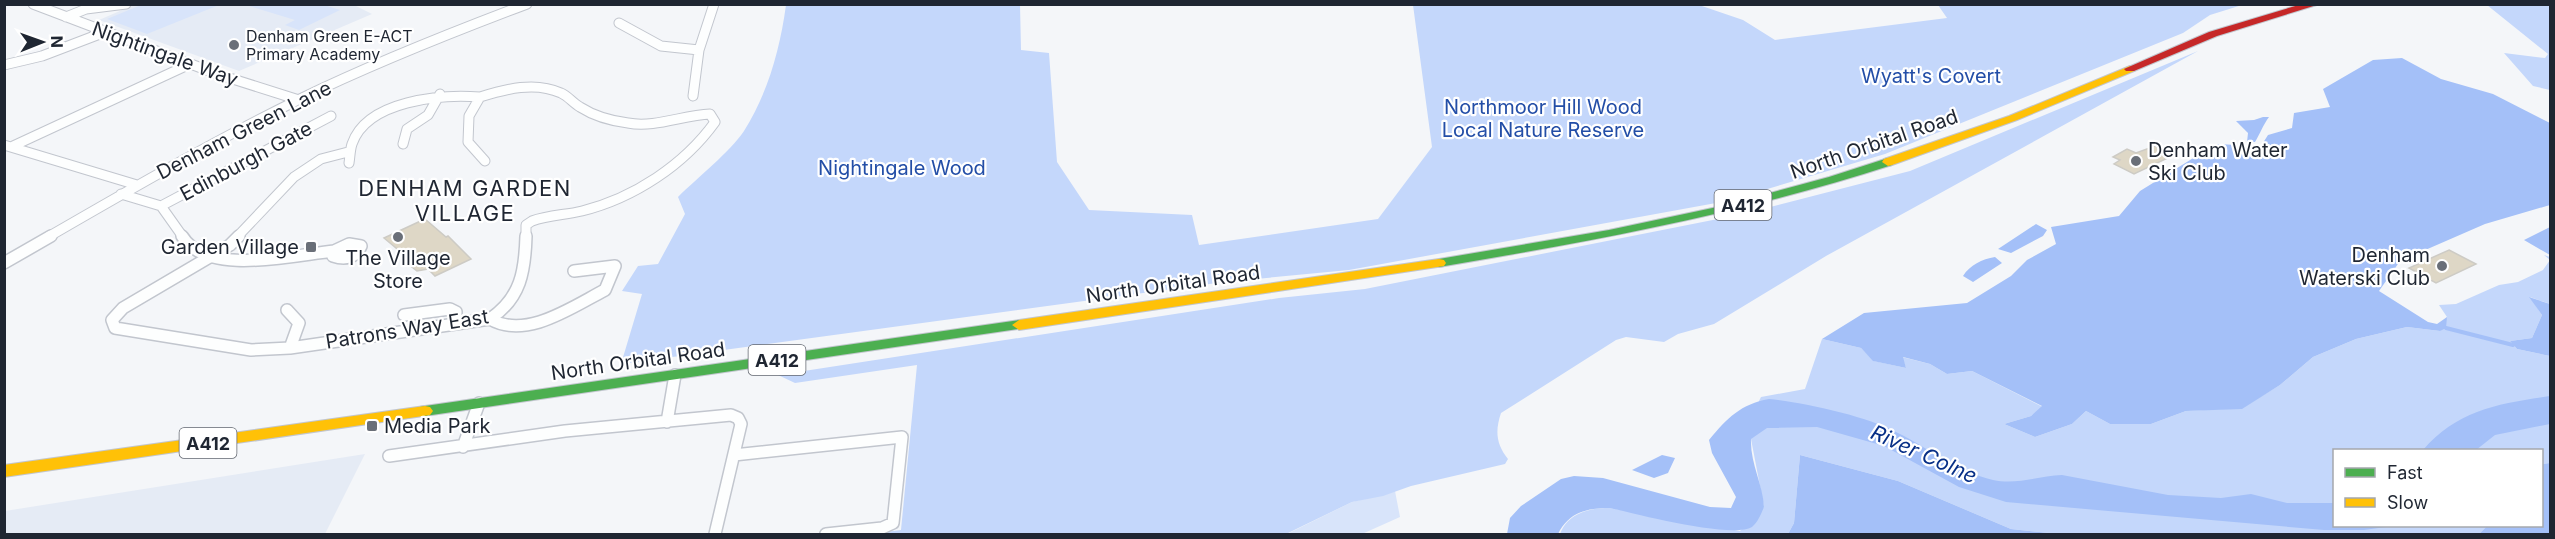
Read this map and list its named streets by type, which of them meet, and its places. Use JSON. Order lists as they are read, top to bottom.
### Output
{
  "streets": {
    "main road": ["North Orbital Road", "A412"],
    "street": [
      "Nightingale Way",
      "Denham Green Lane",
      "Edinburgh Gate",
      "Patrons Way East"
    ]
  },
  "crossings": [
    ["Nightingale Way", "Denham Green Lane"]
  ],
  "districts": ["DENHAM GARDEN VILLAGE"],
  "water": ["River Colne"],
  "parks": ["Wyatt's Covert", "Northmoor Hill Wood Local Nature Reserve", "Nightingale Wood"],
  "places": {
    "other": [
      "Denham Green E-ACT Primary Academy",
      "Denham Water Ski Club",
      "The Village Store",
      "Denham Waterski Club"
    ],
    "transit": ["Garden Village", "Media Park"]
  },
  "legend": ["Fast", "Slow"],
  "north": "right"
}
